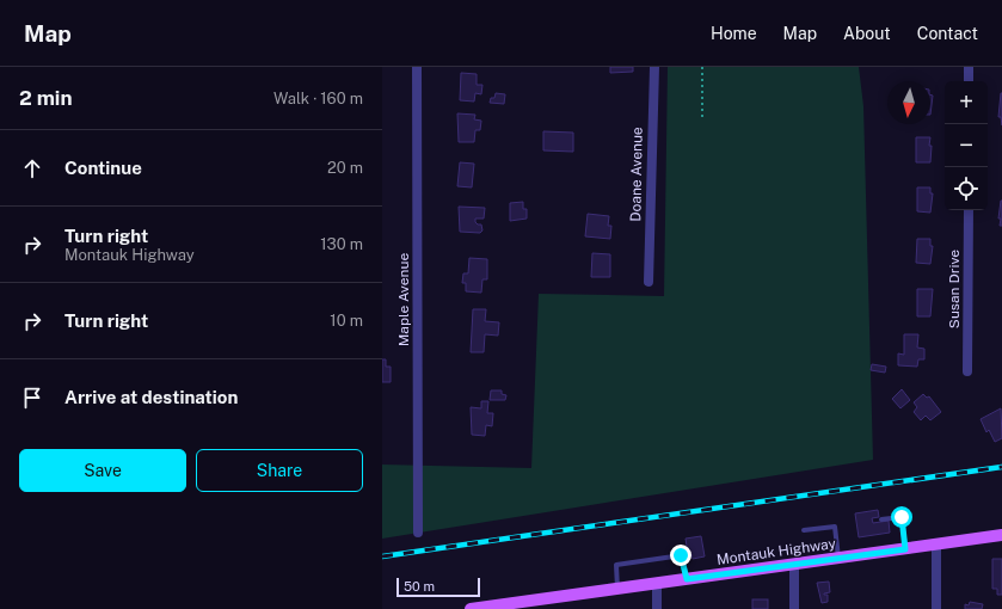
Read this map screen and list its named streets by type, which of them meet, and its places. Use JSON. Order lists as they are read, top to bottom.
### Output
{
  "streets": {
    "main road": ["Montauk Highway"],
    "street": ["Doane Avenue", "Susan Drive", "Maple Avenue"]
  },
  "scale_bar": "50 m",
  "north": "bottom",
  "page": {
    "header": "Map",
    "nav": [
      "Home",
      "Map",
      "About",
      "Contact"
    ],
    "heading": ["2 min", "Walk · 160 m"],
    "map_buttons": ["+", "−"],
    "list": [
      ["Continue", "20 m"],
      ["Turn right", "Montauk Highway", "130 m"],
      ["Turn right", "10 m"],
      "Arrive at destination"
    ],
    "buttons": ["Save", "Share"],
    "scale": "50 m"
  }
}
